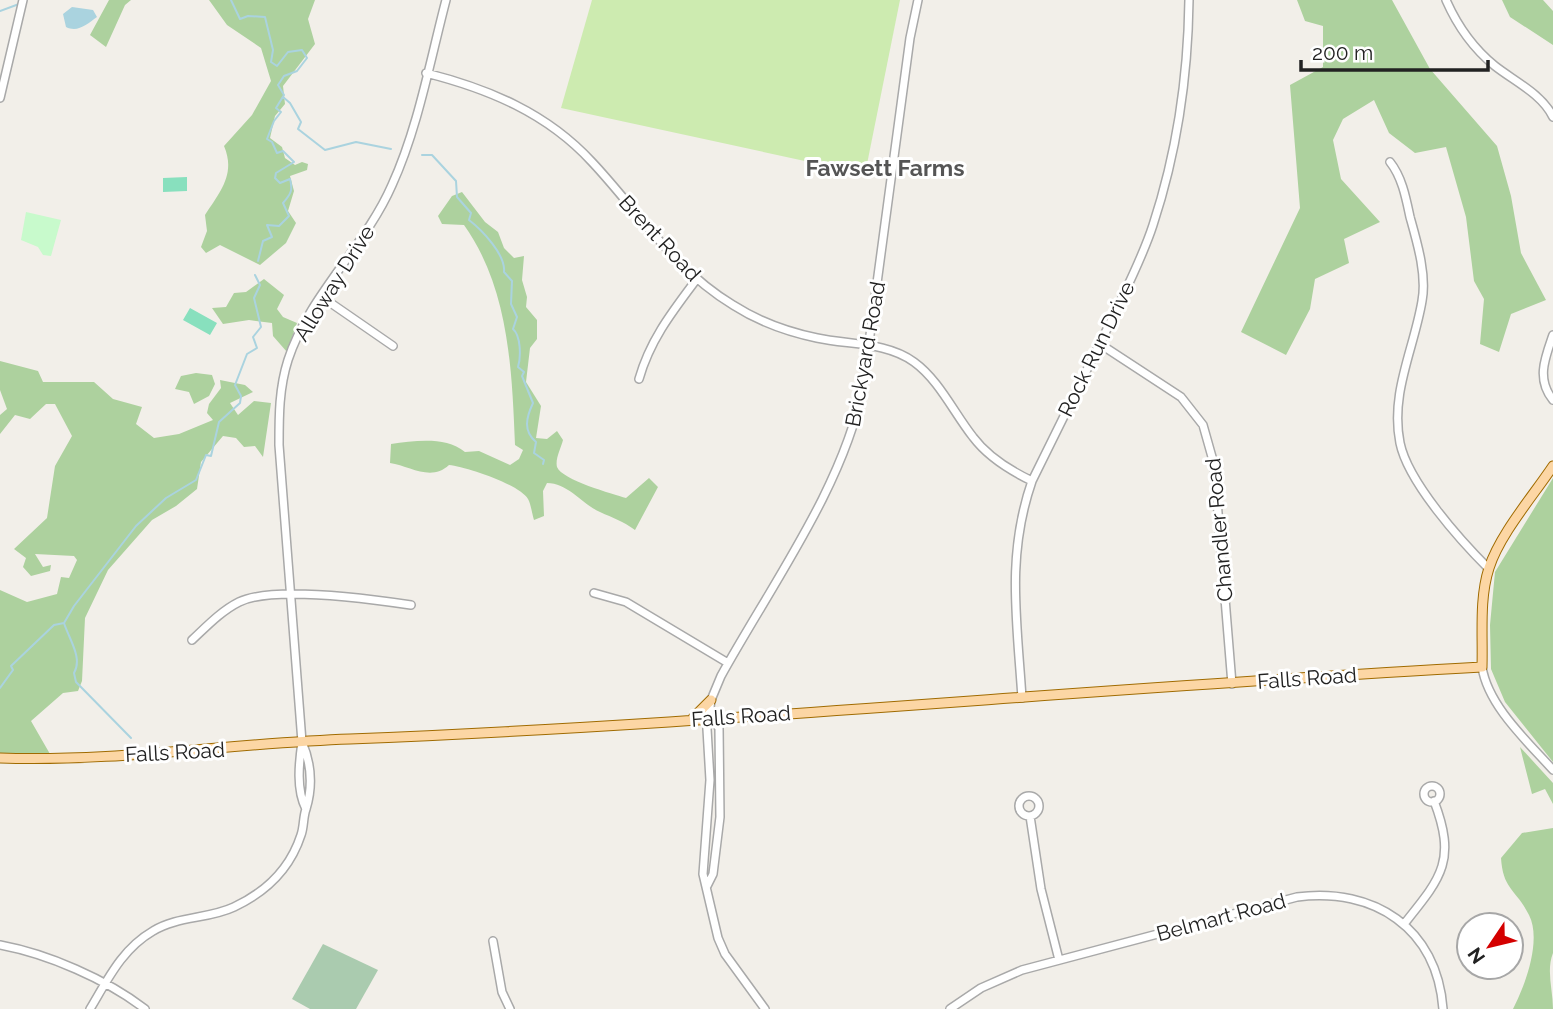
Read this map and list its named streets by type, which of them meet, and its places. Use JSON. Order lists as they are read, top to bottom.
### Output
{
  "streets": {
    "main road": ["Falls Road"],
    "street": [
      "Brent Road",
      "Alloway Drive",
      "Rock Run Drive",
      "Brickyard Road",
      "Chandler Road",
      "Belmart Road"
    ]
  },
  "crossings": [
    ["Brent Road", "Alloway Drive"],
    ["Brent Road", "Rock Run Drive"],
    ["Brent Road", "Brickyard Road"],
    ["Alloway Drive", "Falls Road"],
    ["Rock Run Drive", "Chandler Road"],
    ["Rock Run Drive", "Falls Road"],
    ["Brickyard Road", "Falls Road"],
    ["Chandler Road", "Falls Road"]
  ],
  "districts": ["Fawsett Farms"],
  "scale_bar": "200 m",
  "north": "bottom left"
}
